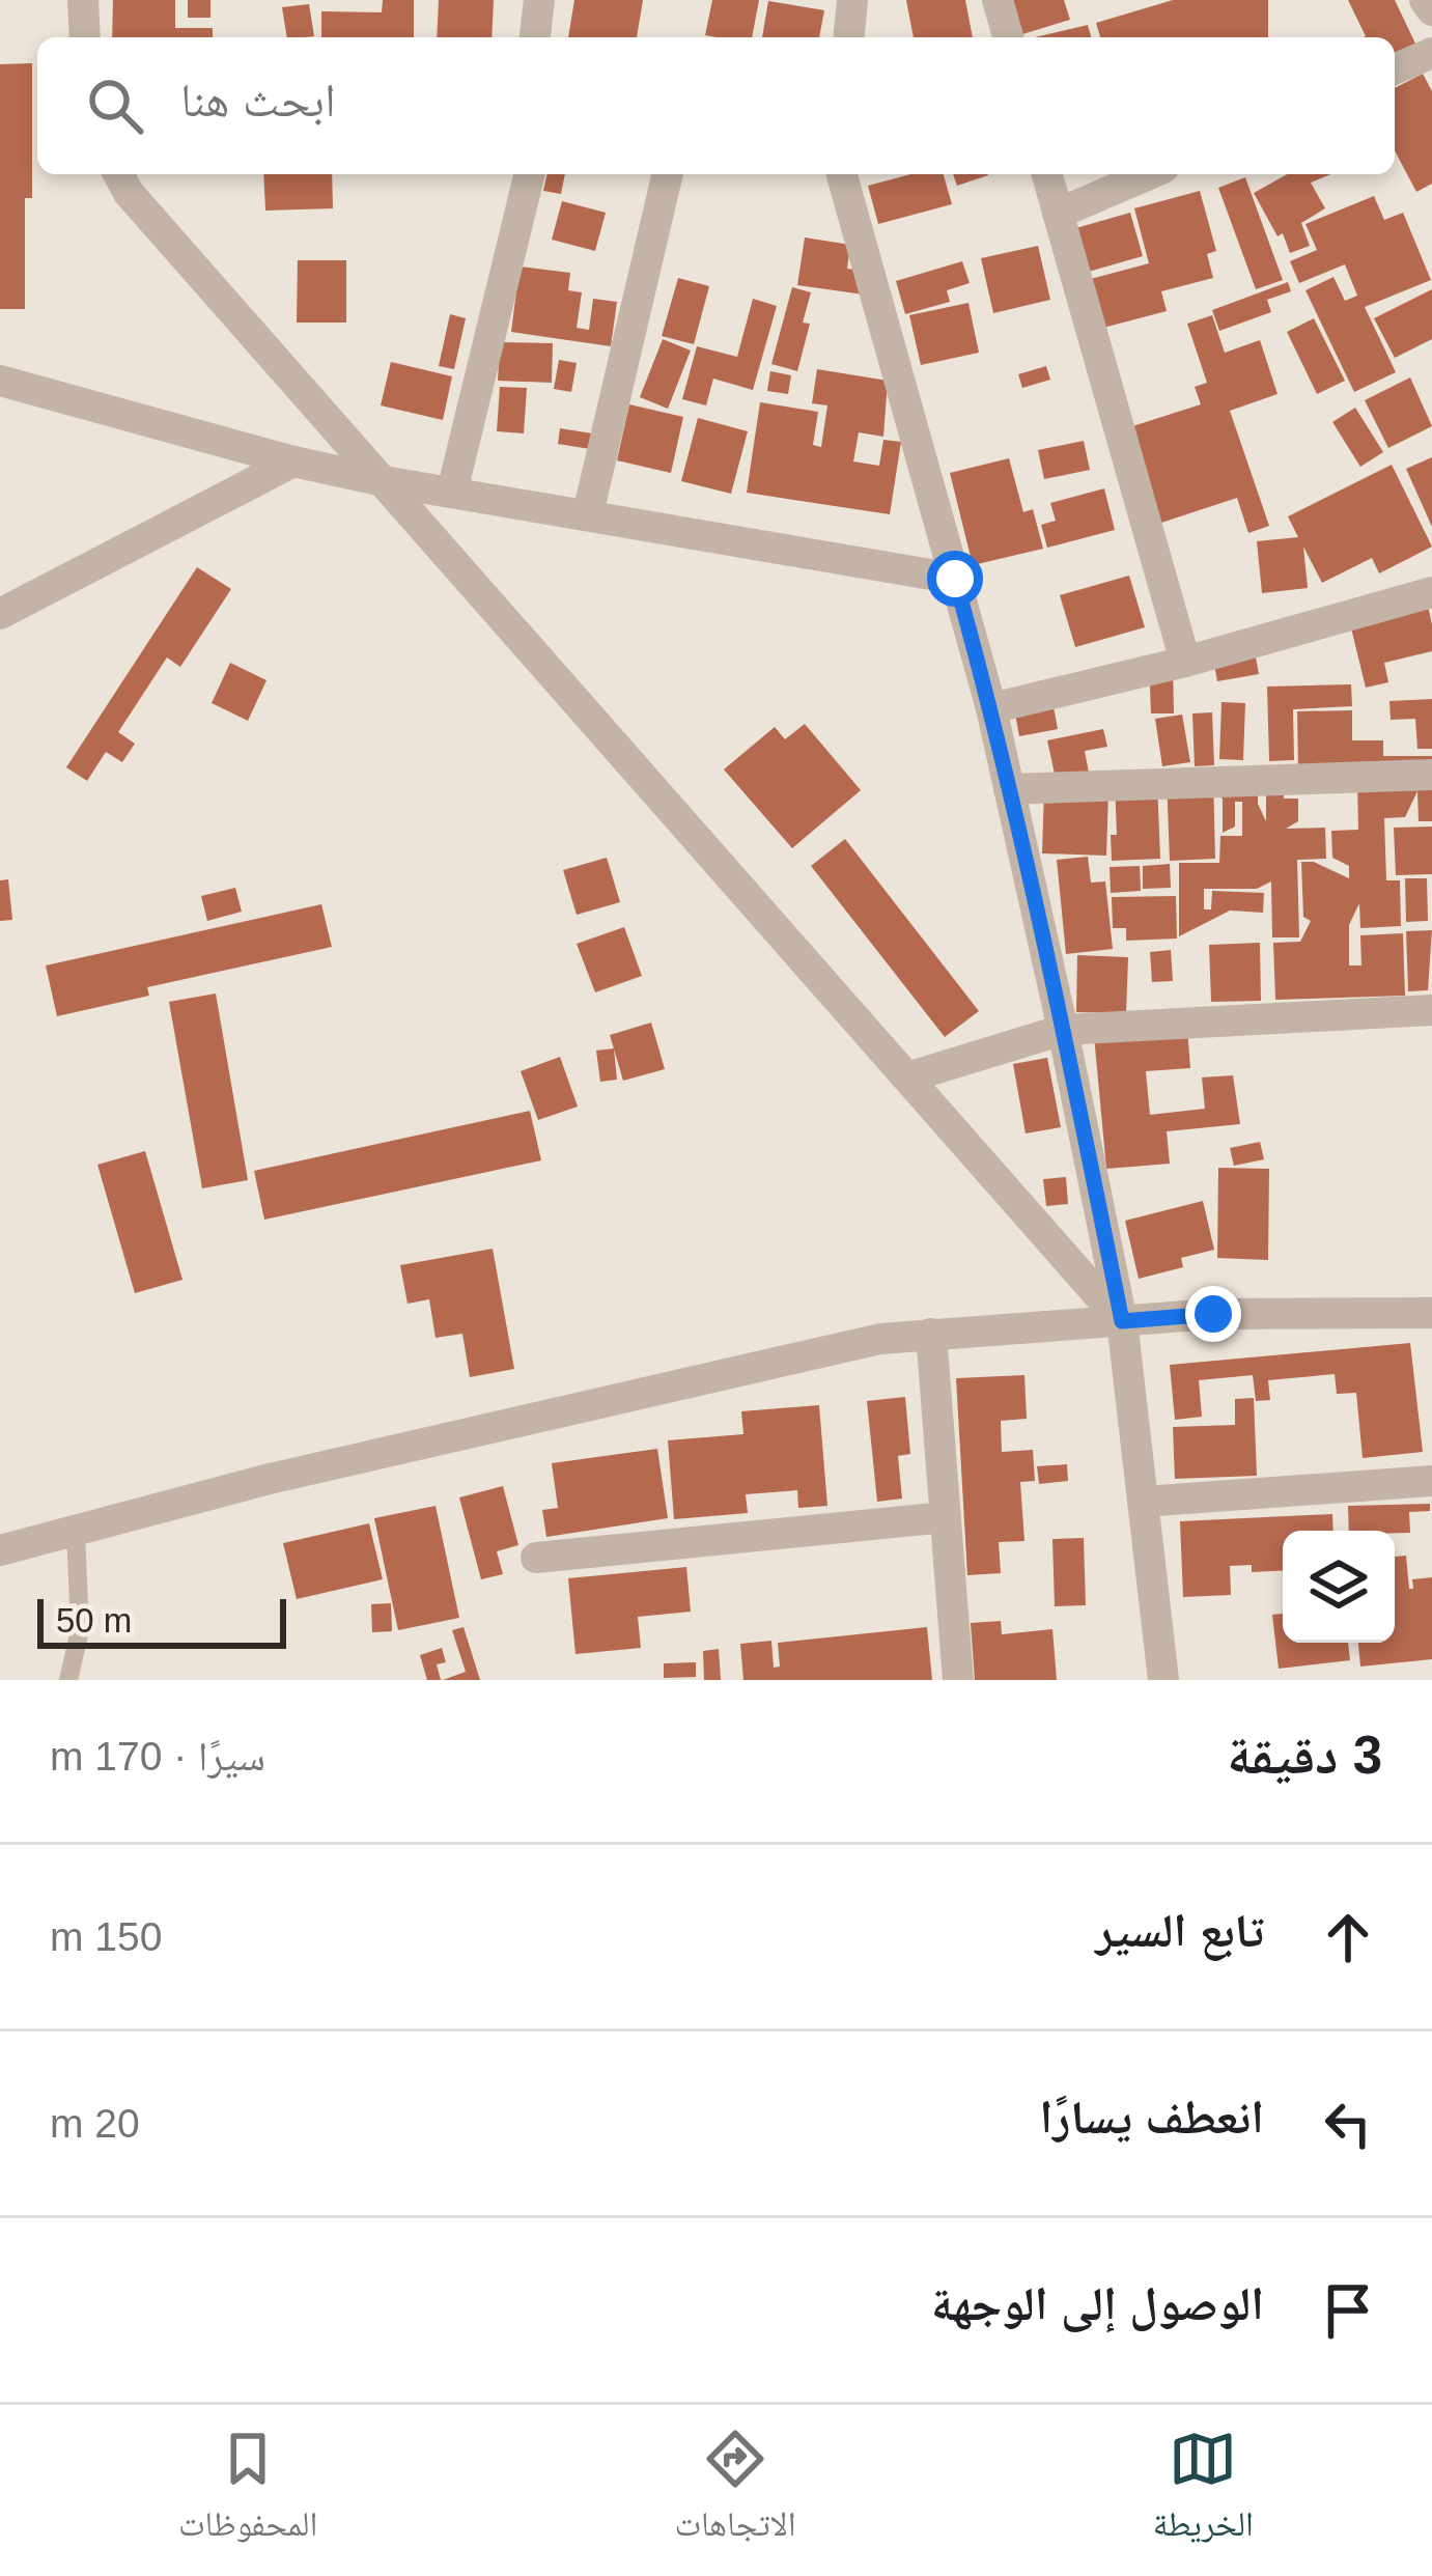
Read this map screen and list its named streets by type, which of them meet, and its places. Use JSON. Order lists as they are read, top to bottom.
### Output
{
  "scale_bar": "50 m",
  "page": {
    "search": "ابحث هنا",
    "scale": "50 m",
    "heading": ["3 دقيقة", "سيرًا · 170 m"],
    "list": [
      ["تابع السير", "150 m"],
      ["انعطف يسارًا", "20 m"],
      "الوصول إلى الوجهة"
    ],
    "nav": ["الخريطة", "الاتجاهات", "المحفوظات"]
  }
}
